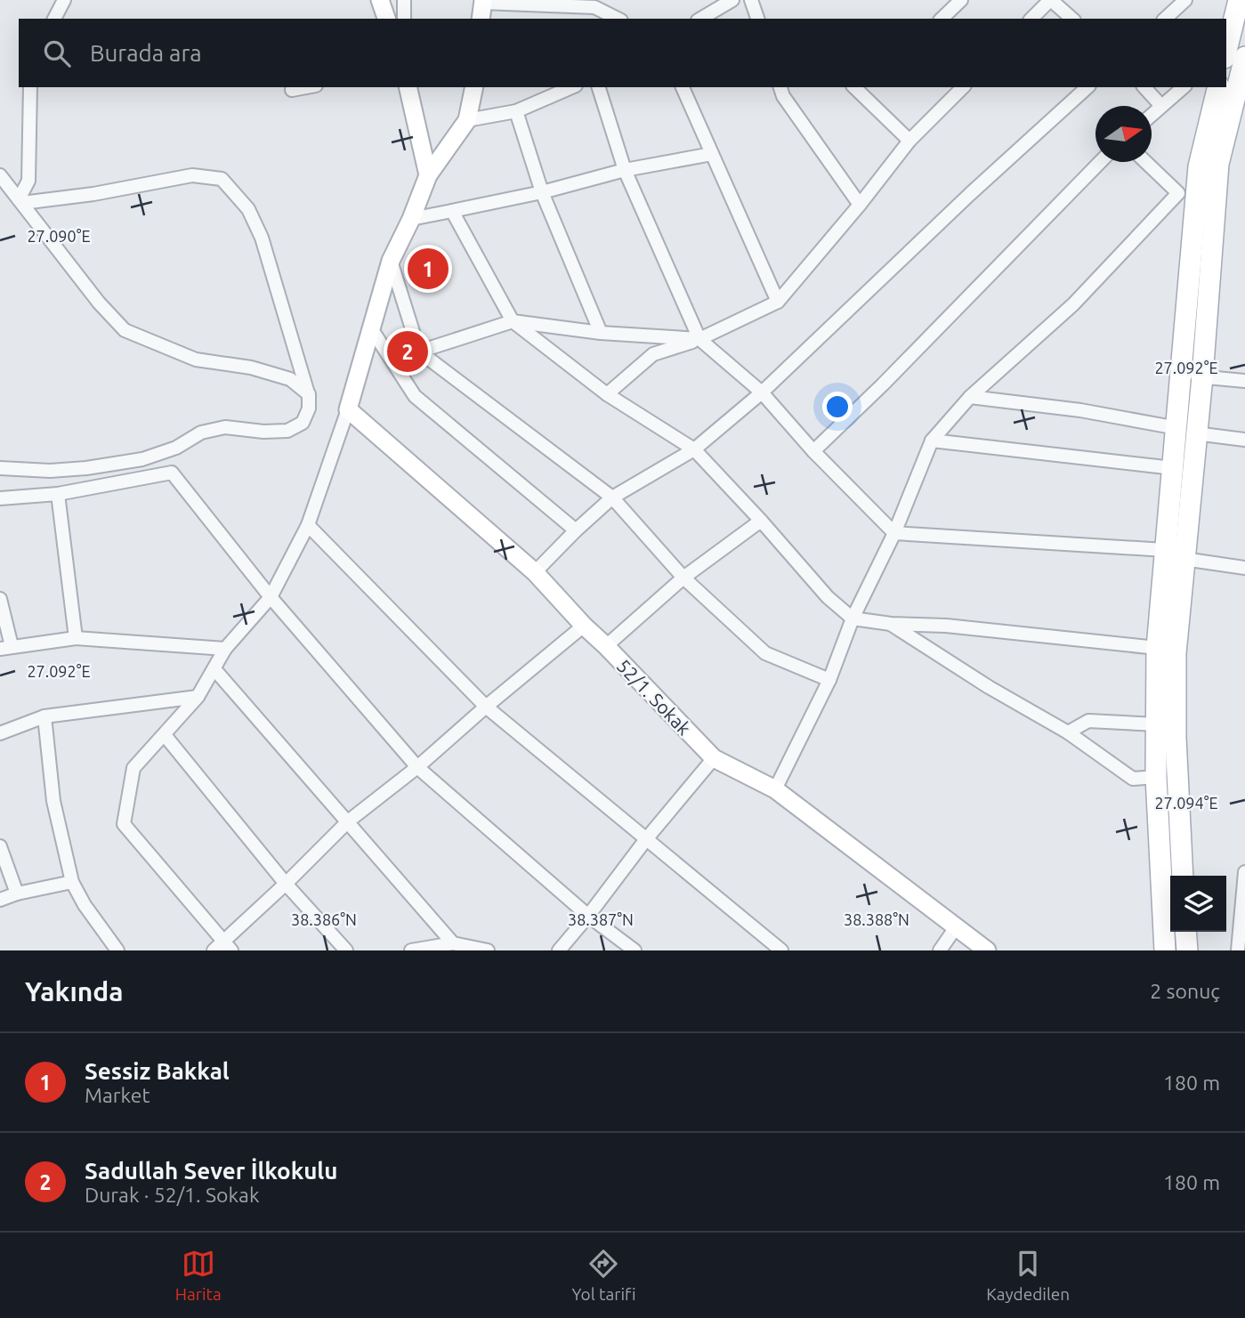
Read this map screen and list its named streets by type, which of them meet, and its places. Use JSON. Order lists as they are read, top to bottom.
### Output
{
  "streets": {
    "main road": ["52/1. Sokak"]
  },
  "north": "right",
  "page": {
    "search": "Burada ara",
    "pins": ["1", "2"],
    "heading": ["Yakında", "2 sonuç"],
    "list": [
      {
        "mark": "1",
        "name": "Sessiz Bakkal",
        "note": "Market",
        "value": "180 m"
      },
      {
        "mark": "2",
        "name": "Sadullah Sever İlkokulu",
        "note": "Durak · 52/1. Sokak",
        "value": "180 m"
      }
    ],
    "nav": ["Harita", "Yol tarifi", "Kaydedilen"]
  },
  "coordinates": [
    "27.090°E",
    "27.092°E",
    "27.094°E",
    "38.386°N",
    "38.387°N",
    "38.388°N"
  ]
}
